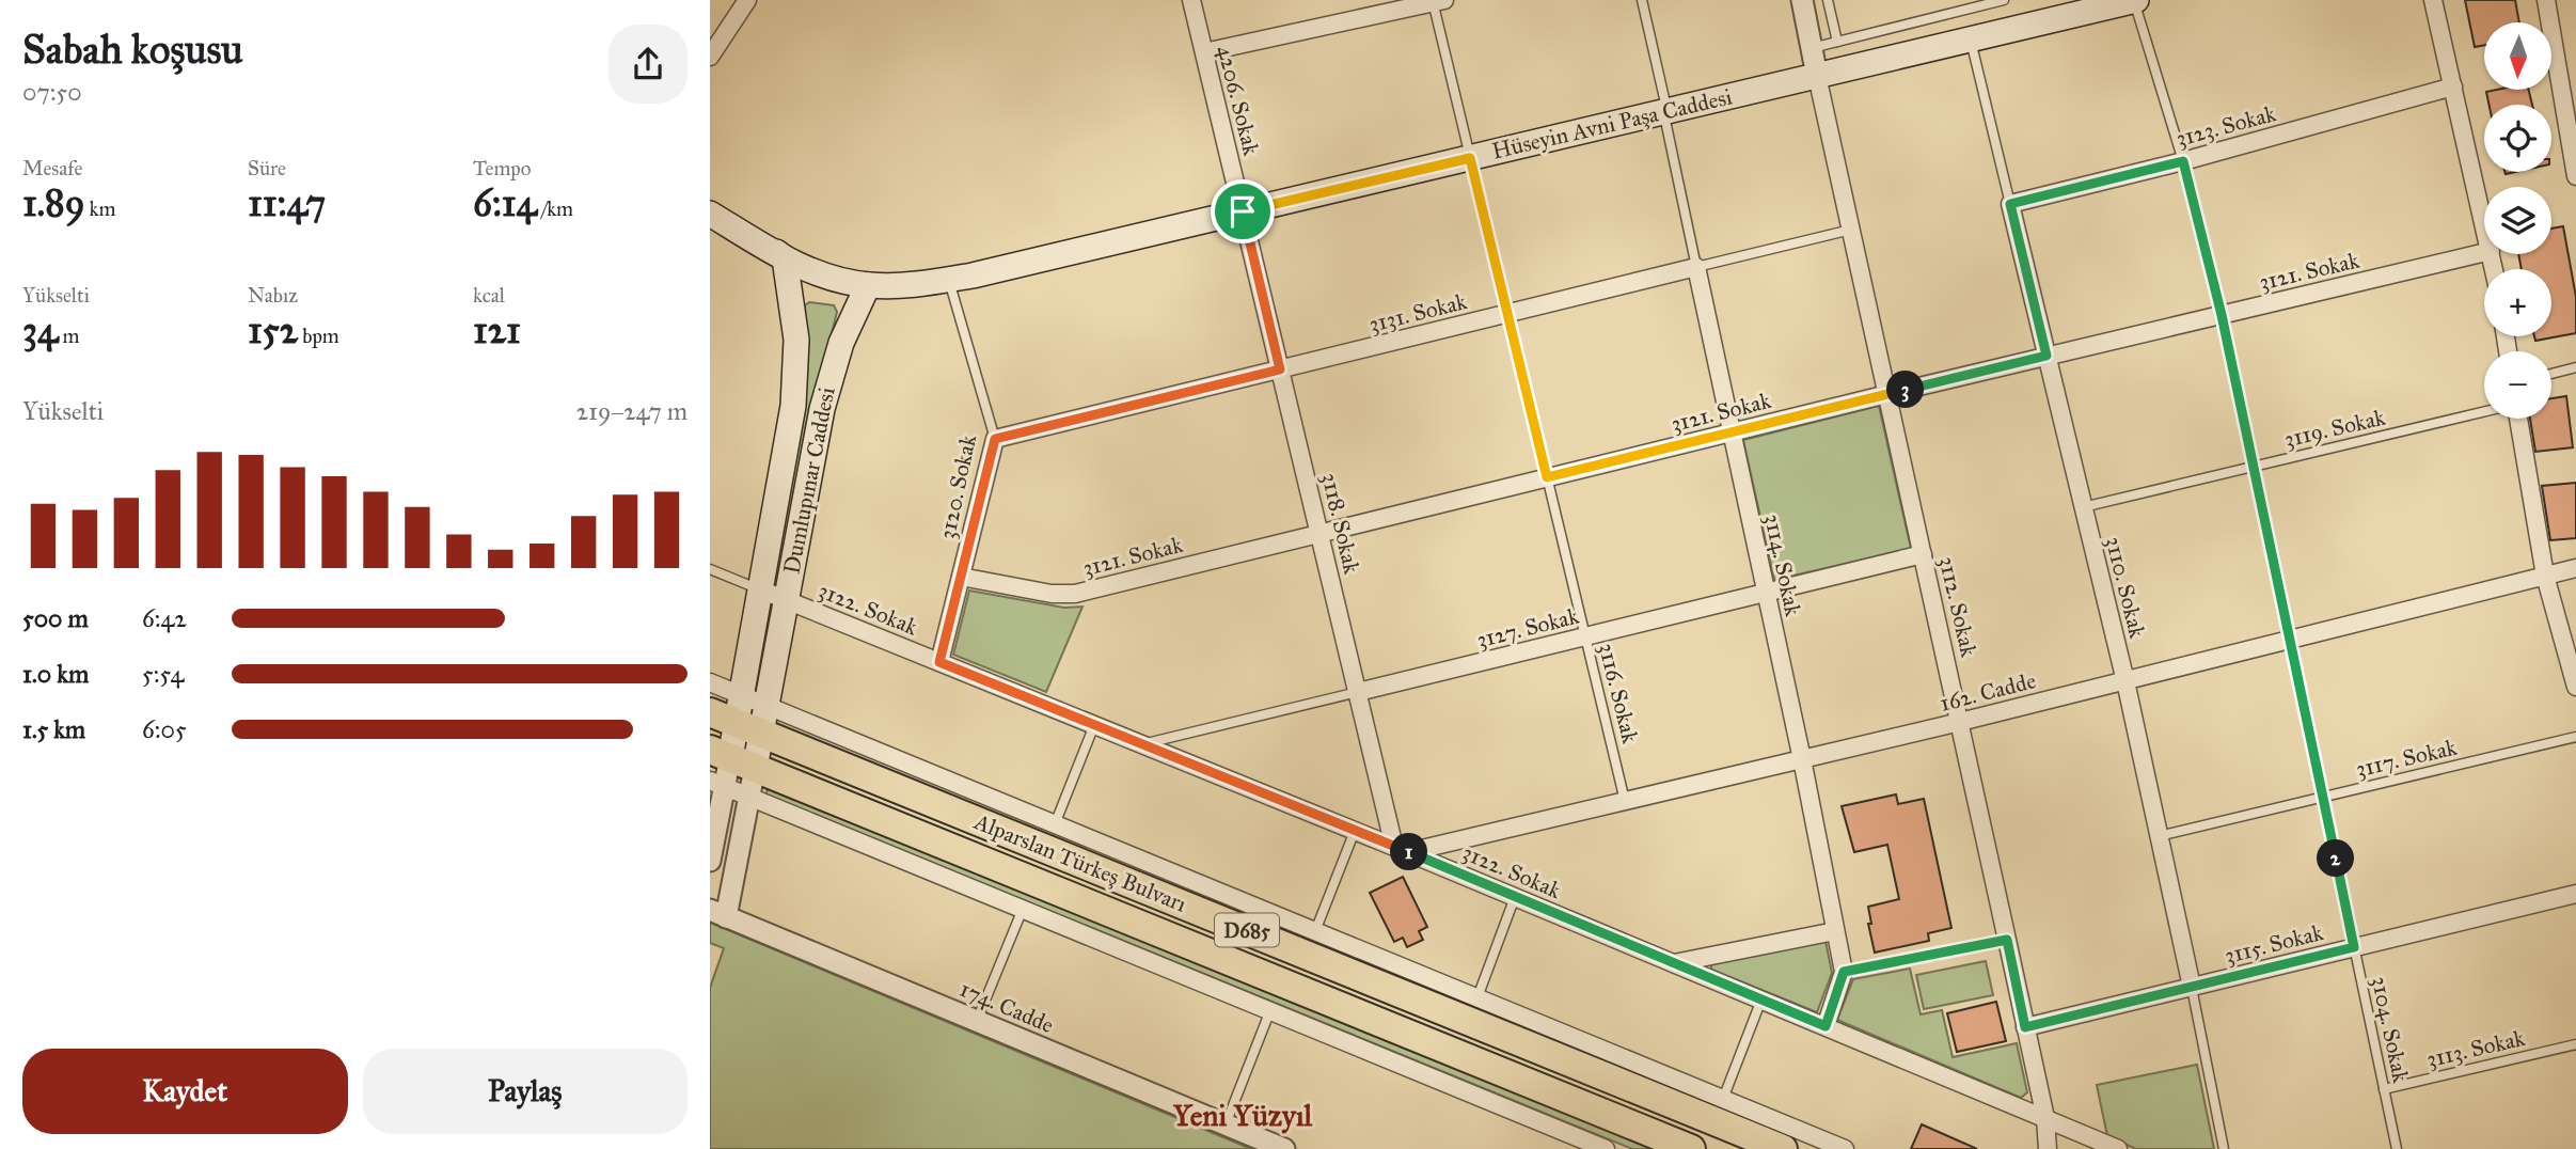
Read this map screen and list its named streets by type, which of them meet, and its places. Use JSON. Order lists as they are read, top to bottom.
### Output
{
  "streets": {
    "highway": ["Alparslan Türkeş Bulvarı", "D685"],
    "main road": ["Hüseyin Avni Paşa Caddesi", "Dumlupınar Caddesi"],
    "street": [
      "4206. Sokak",
      "3123. Sokak",
      "3121. Sokak",
      "3131. Sokak",
      "3120. Sokak",
      "3118. Sokak",
      "3114. Sokak",
      "3110. Sokak",
      "3112. Sokak",
      "3122. Sokak",
      "3127. Sokak",
      "162. Cadde",
      "3115. Sokak",
      "174. Cadde"
    ],
    "lane": [
      "3119. Sokak",
      "3116. Sokak",
      "3117. Sokak",
      "3104. Sokak",
      "3113. Sokak"
    ]
  },
  "crossings": [
    ["4206. Sokak", "Hüseyin Avni Paşa Caddesi"],
    ["4206. Sokak", "3118. Sokak"],
    ["Hüseyin Avni Paşa Caddesi", "Dumlupınar Caddesi"],
    ["Hüseyin Avni Paşa Caddesi", "3120. Sokak"],
    ["Hüseyin Avni Paşa Caddesi", "3118. Sokak"],
    ["Hüseyin Avni Paşa Caddesi", "3114. Sokak"],
    ["Hüseyin Avni Paşa Caddesi", "3110. Sokak"],
    ["Hüseyin Avni Paşa Caddesi", "3112. Sokak"],
    ["Hüseyin Avni Paşa Caddesi", "3116. Sokak"],
    ["Hüseyin Avni Paşa Caddesi", "3104. Sokak"],
    ["3123. Sokak", "3110. Sokak"],
    ["3123. Sokak", "3104. Sokak"],
    ["3121. Sokak", "3120. Sokak"],
    ["3121. Sokak", "3118. Sokak"],
    ["3121. Sokak", "3114. Sokak"],
    ["3121. Sokak", "3110. Sokak"],
    ["3121. Sokak", "3112. Sokak"],
    ["3121. Sokak", "3116. Sokak"],
    ["3121. Sokak", "3104. Sokak"],
    ["3131. Sokak", "3120. Sokak"],
    ["3131. Sokak", "3118. Sokak"],
    ["3131. Sokak", "3114. Sokak"],
    ["3131. Sokak", "3112. Sokak"],
    ["3131. Sokak", "3116. Sokak"],
    ["3119. Sokak", "3110. Sokak"],
    ["3119. Sokak", "3104. Sokak"],
    ["Dumlupınar Caddesi", "3122. Sokak"],
    ["Dumlupınar Caddesi", "Alparslan Türkeş Bulvarı"],
    ["3120. Sokak", "3122. Sokak"],
    ["3118. Sokak", "3122. Sokak"],
    ["3118. Sokak", "3127. Sokak"],
    ["3118. Sokak", "162. Cadde"],
    ["3114. Sokak", "3127. Sokak"],
    ["3114. Sokak", "162. Cadde"],
    ["3110. Sokak", "162. Cadde"],
    ["3110. Sokak", "3117. Sokak"],
    ["3110. Sokak", "3115. Sokak"],
    ["3112. Sokak", "3122. Sokak"],
    ["3112. Sokak", "3127. Sokak"],
    ["3112. Sokak", "162. Cadde"],
    ["3112. Sokak", "3115. Sokak"],
    ["3122. Sokak", "3127. Sokak"],
    ["3122. Sokak", "162. Cadde"],
    ["3127. Sokak", "3116. Sokak"],
    ["162. Cadde", "3116. Sokak"],
    ["162. Cadde", "3104. Sokak"],
    ["3117. Sokak", "3104. Sokak"],
    ["3115. Sokak", "3104. Sokak"],
    ["3104. Sokak", "3113. Sokak"]
  ],
  "districts": ["Yeni Yüzyıl"],
  "north": "bottom",
  "page": {
    "heading": ["Sabah koşusu", "07:50"],
    "map_buttons": ["+", "−"],
    "stats": [
      ["Mesafe", "1.89 km"],
      ["Süre", "11:47"],
      ["Tempo", "6:14 /km"],
      ["Yükselti", "34 m"],
      ["Nabız", "152 bpm"],
      ["kcal", "121"]
    ],
    "pins": ["3", "1", "2"],
    "chart": ["Yükselti", "219–247 m"],
    "list": [
      {
        "name": "500 m",
        "note": "6:42"
      },
      {
        "name": "1.0 km",
        "note": "5:54"
      },
      {
        "name": "1.5 km",
        "note": "6:05"
      }
    ],
    "buttons": ["Kaydet", "Paylaş"]
  }
}
